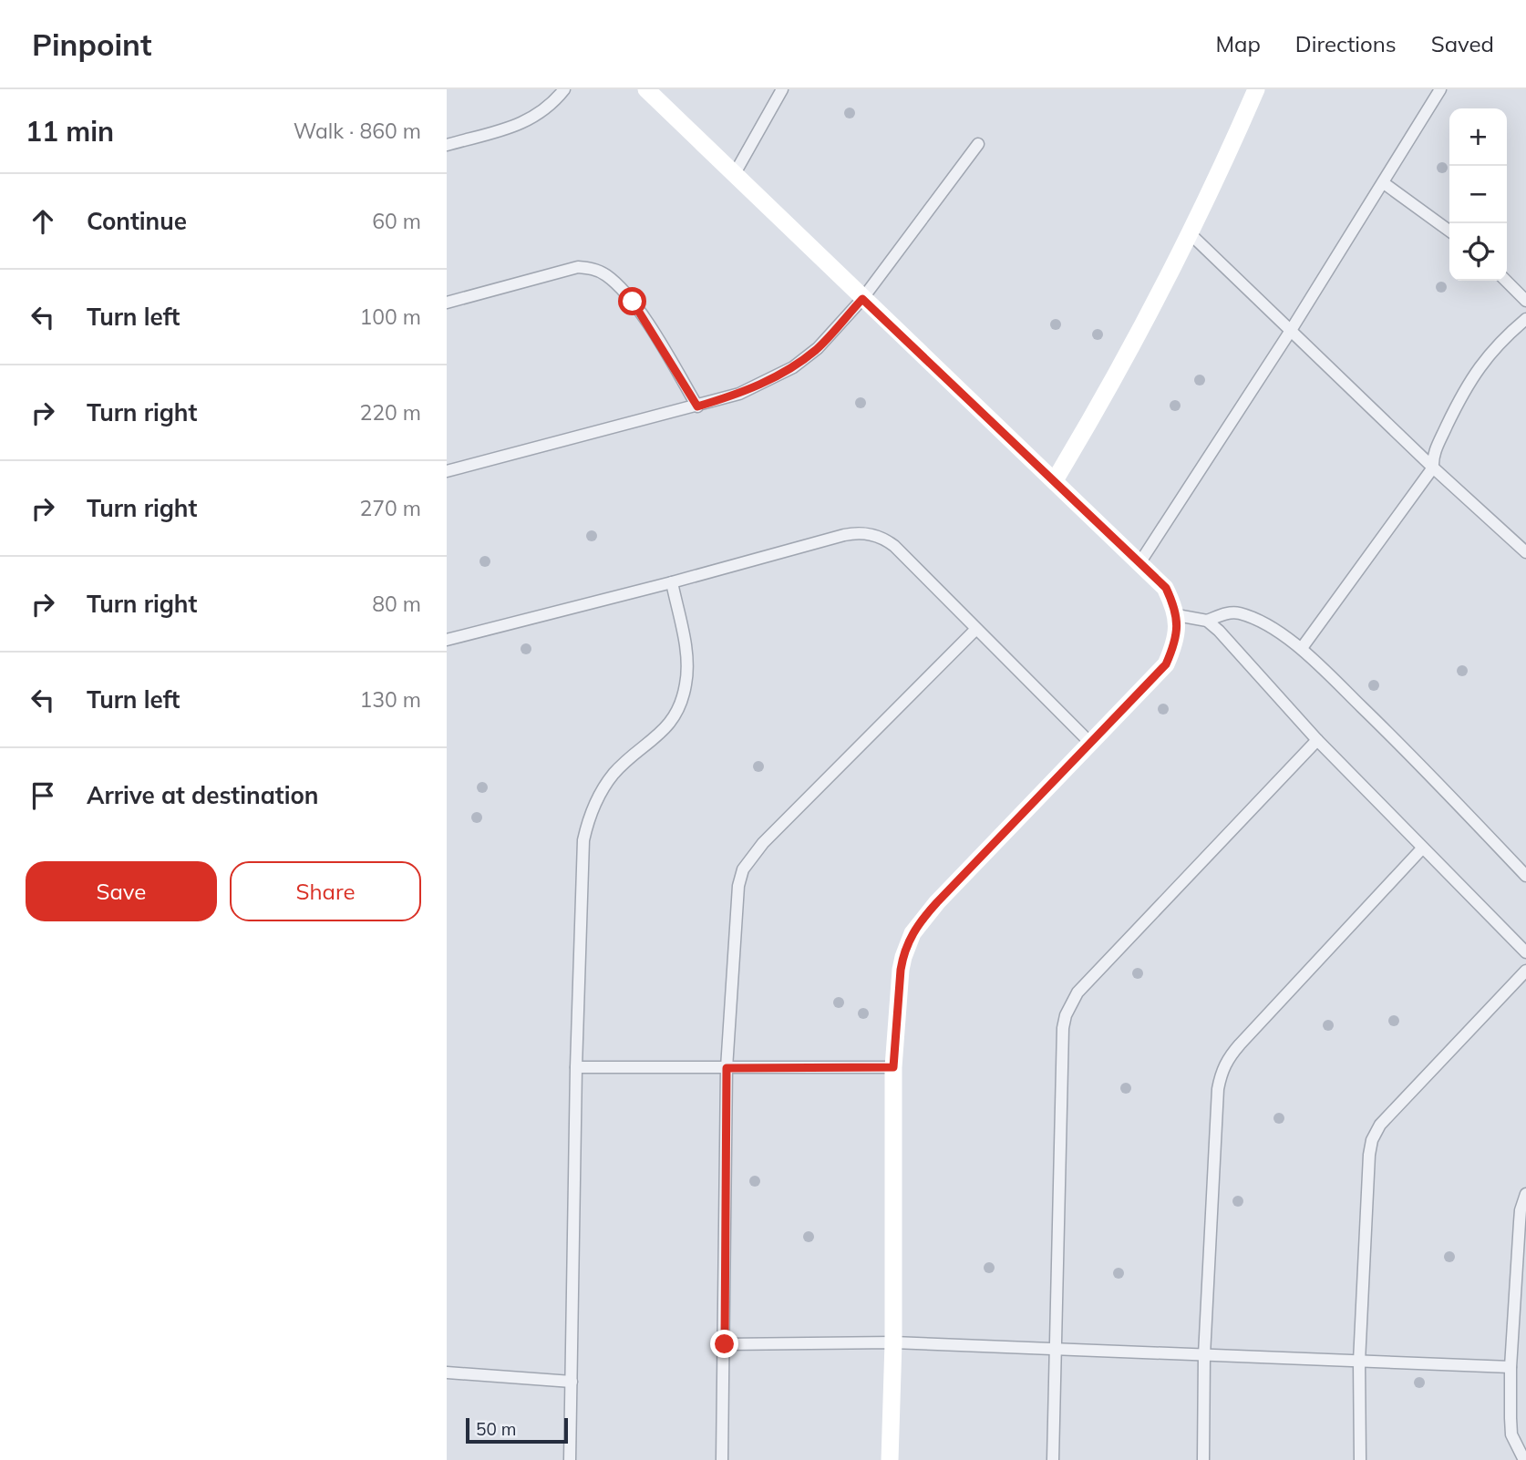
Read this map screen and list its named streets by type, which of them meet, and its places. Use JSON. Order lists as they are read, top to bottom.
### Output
{
  "scale_bar": "50 m",
  "page": {
    "header": "Pinpoint",
    "nav": ["Map", "Directions", "Saved"],
    "heading": ["11 min", "Walk · 860 m"],
    "map_buttons": ["+", "−"],
    "list": [
      ["Continue", "60 m"],
      ["Turn left", "100 m"],
      ["Turn right", "220 m"],
      ["Turn right", "270 m"],
      ["Turn right", "80 m"],
      ["Turn left", "130 m"],
      "Arrive at destination"
    ],
    "buttons": ["Save", "Share"],
    "scale": "50 m"
  }
}
